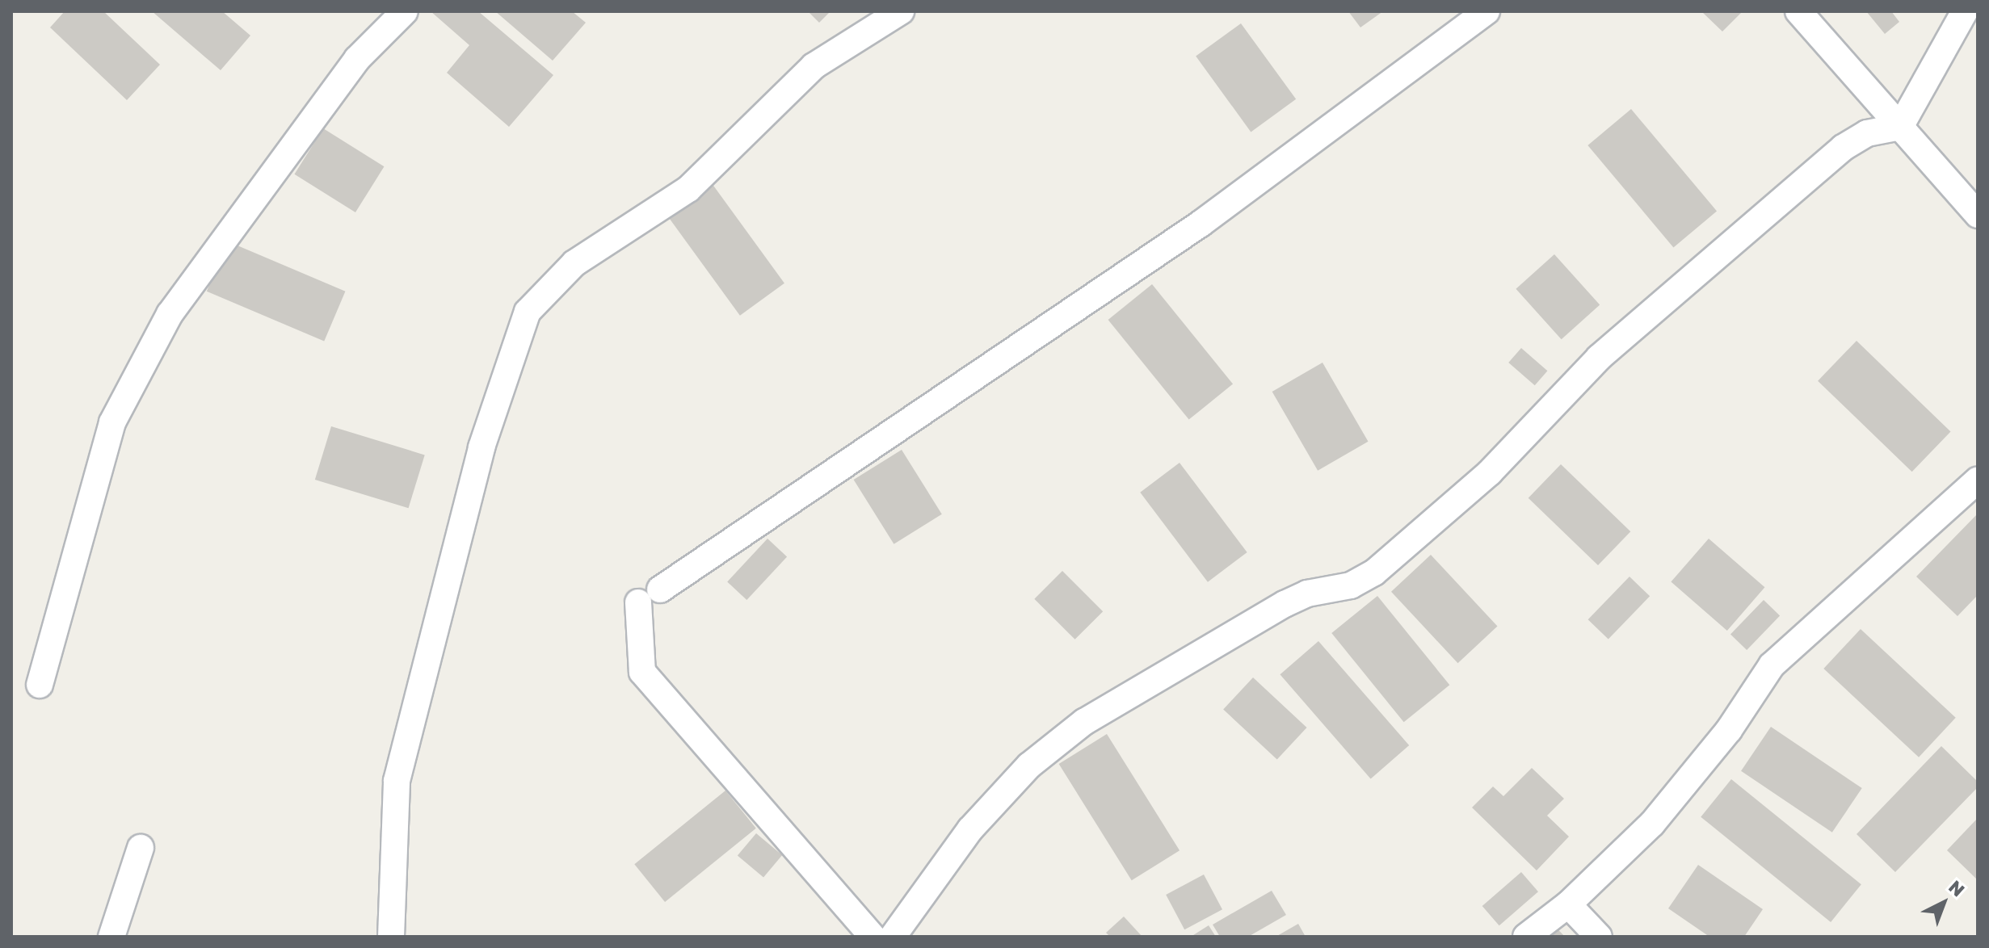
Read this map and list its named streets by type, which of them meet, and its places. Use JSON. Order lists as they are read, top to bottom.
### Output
{
  "north": "top right"
}
